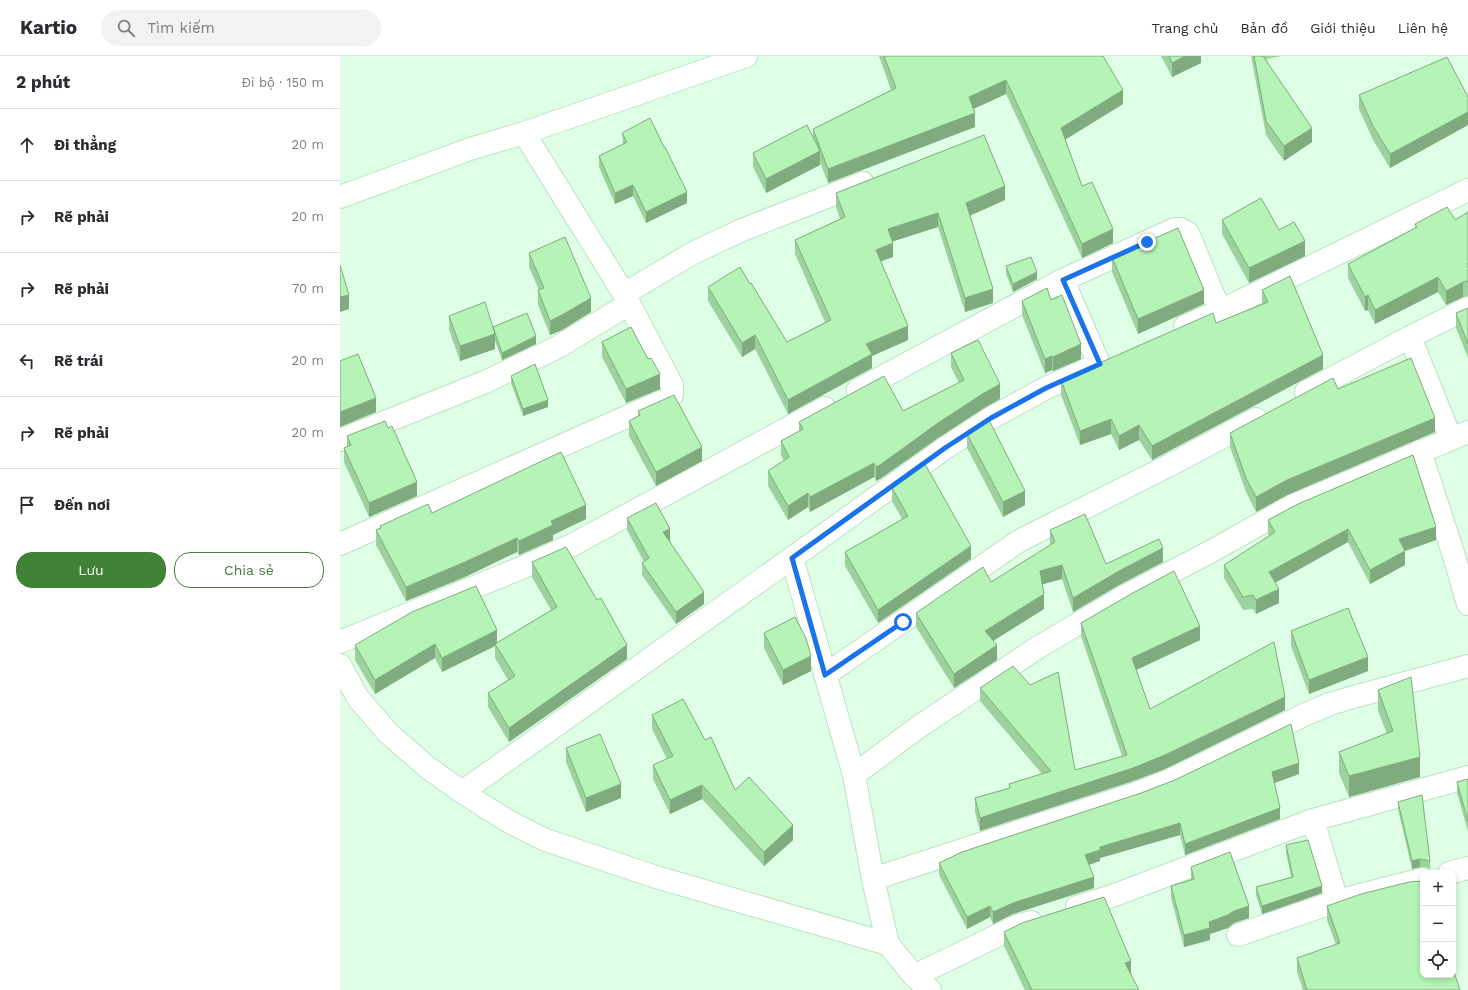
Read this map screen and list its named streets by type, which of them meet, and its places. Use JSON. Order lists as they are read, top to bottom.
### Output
{
  "page": {
    "header": "Kartio",
    "search": "Tìm kiếm",
    "nav": [
      "Trang chủ",
      "Bản đồ",
      "Giới thiệu",
      "Liên hệ"
    ],
    "heading": ["2 phút", "Đi bộ · 150 m"],
    "list": [
      ["Đi thẳng", "20 m"],
      ["Rẽ phải", "20 m"],
      ["Rẽ phải", "70 m"],
      ["Rẽ trái", "20 m"],
      ["Rẽ phải", "20 m"],
      "Đến nơi"
    ],
    "buttons": ["Lưu", "Chia sẻ"],
    "map_buttons": ["+", "−"]
  }
}
